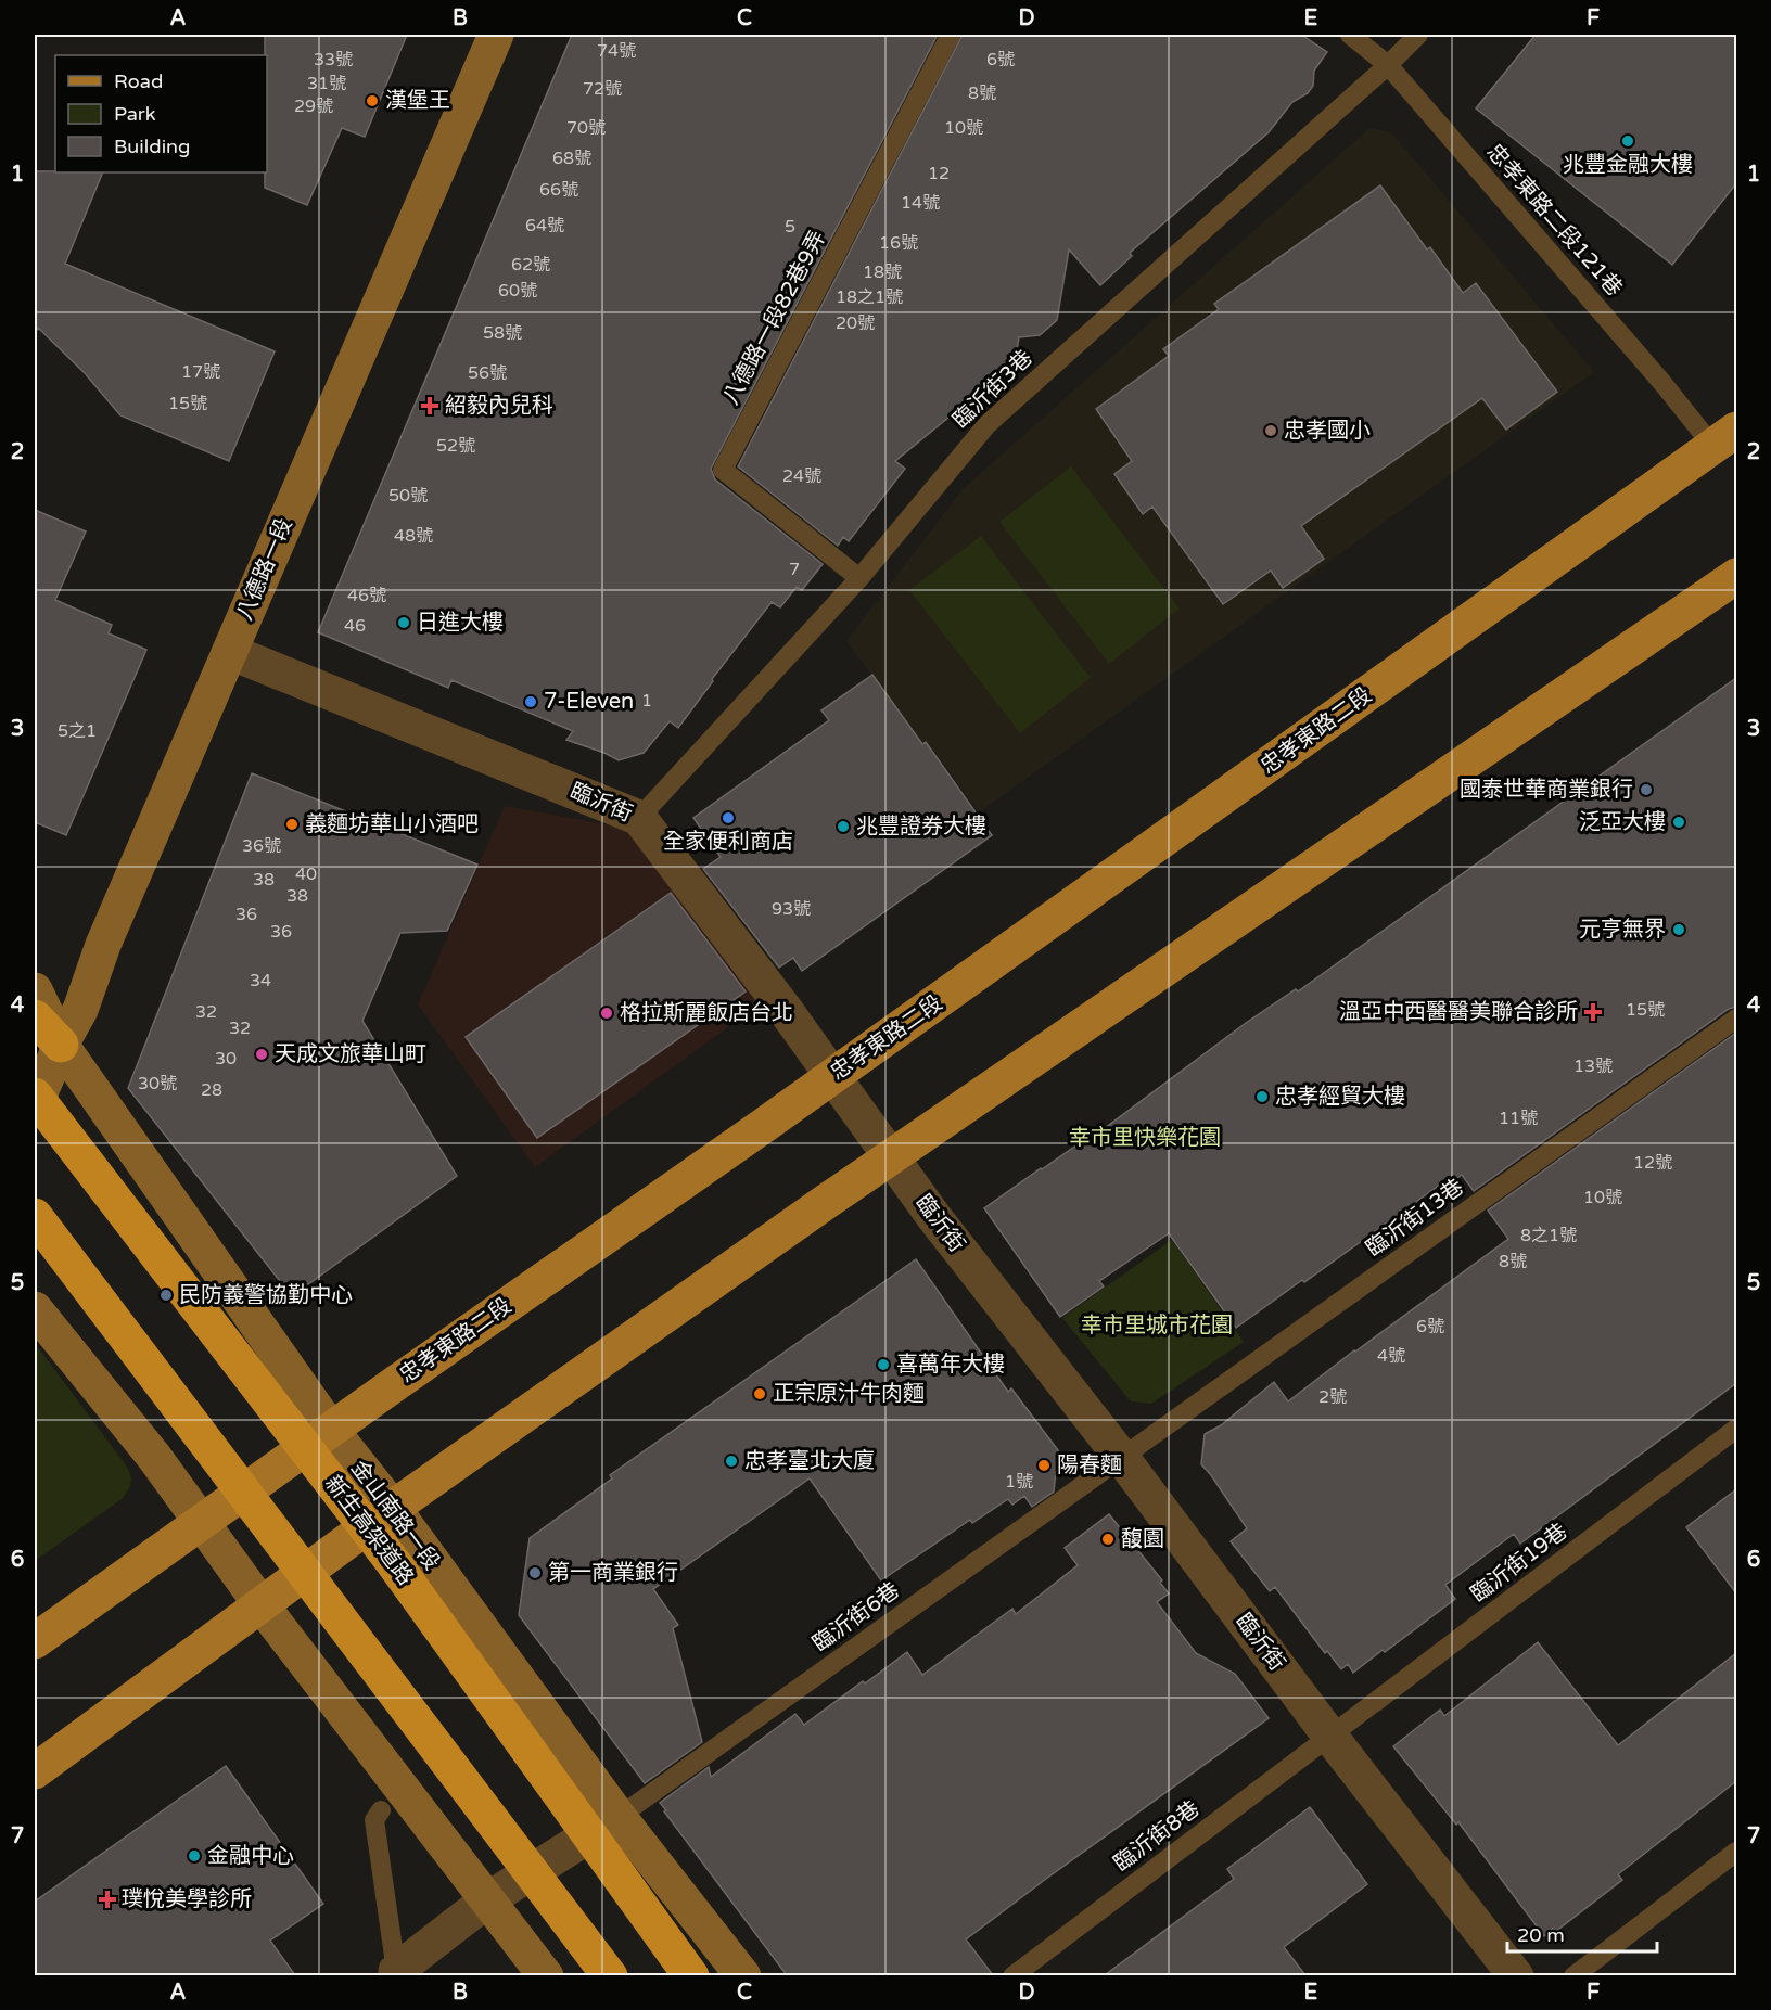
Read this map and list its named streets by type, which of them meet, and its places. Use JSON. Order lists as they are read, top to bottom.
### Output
{
  "streets": {
    "highway": ["新生高架道路"],
    "main road": ["忠孝東路二段"],
    "street": ["八德路一段", "臨沂街", "金山南路一段"],
    "lane": [
      "忠孝東路二段121巷",
      "八德路一段82巷9弄",
      "臨沂街3巷",
      "臨沂街13巷",
      "臨沂街19巷",
      "臨沂街6巷",
      "臨沂街8巷"
    ]
  },
  "crossings": [
    ["忠孝東路二段121巷", "臨沂街3巷"],
    ["忠孝東路二段121巷", "忠孝東路二段"],
    ["八德路一段82巷9弄", "臨沂街3巷"],
    ["臨沂街3巷", "臨沂街"],
    ["八德路一段", "臨沂街"],
    ["八德路一段", "金山南路一段"],
    ["忠孝東路二段", "臨沂街"],
    ["忠孝東路二段", "金山南路一段"],
    ["臨沂街", "臨沂街13巷"],
    ["臨沂街", "臨沂街19巷"],
    ["臨沂街", "臨沂街6巷"],
    ["臨沂街", "臨沂街8巷"],
    ["臨沂街13巷", "臨沂街6巷"],
    ["金山南路一段", "臨沂街6巷"],
    ["臨沂街19巷", "臨沂街8巷"]
  ],
  "parks": ["幸市里快樂花園", "幸市里城市花園"],
  "places": {
    "other": [
      "漢堡王",
      "兆豐金融大樓",
      "忠孝國小",
      "日進大樓",
      "7-Eleven",
      "國泰世華商業銀行",
      "全家便利商店",
      "泛亞大樓",
      "義麵坊華山小酒吧",
      "兆豐證券大樓",
      "元亨無界",
      "格拉斯麗飯店台北",
      "天成文旅華山町",
      "忠孝經貿大樓",
      "民防義警協勤中心",
      "喜萬年大樓",
      "正宗原汁牛肉麵",
      "忠孝臺北大廈",
      "陽春麵",
      "馥園",
      "第一商業銀行",
      "金融中心"
    ],
    "health": ["紹毅內兒科", "溫亞中西醫醫美聯合診所", "璞悅美學診所"]
  },
  "house_numbers": [
    "74號",
    "33號",
    "6號",
    "31號",
    "72號",
    "8號",
    "29號",
    "70號",
    "10號",
    "68號",
    "12",
    "66號",
    "14號",
    "64號",
    "5",
    "16號",
    "62號",
    "18號",
    "60號",
    "18之1號",
    "20號",
    "58號",
    "17號",
    "56號",
    "15號",
    "52號",
    "24號",
    "50號",
    "48號",
    "7",
    "46號",
    "46",
    "1",
    "5之1",
    "36號",
    "40",
    "38",
    "38",
    "93號",
    "36",
    "36",
    "34",
    "15號",
    "32",
    "32",
    "30",
    "13號",
    "30號",
    "28",
    "11號",
    "12號",
    "10號",
    "8之1號",
    "8號",
    "6號",
    "4號",
    "2號",
    "1號"
  ],
  "legend": ["Road", "Park", "Building"],
  "scale_bar": "20 m",
  "grid": {
    "columns": [
      "A",
      "B",
      "C",
      "D",
      "E",
      "F"
    ],
    "rows": [
      "1",
      "2",
      "3",
      "4",
      "5",
      "6",
      "7"
    ]
  }
}
